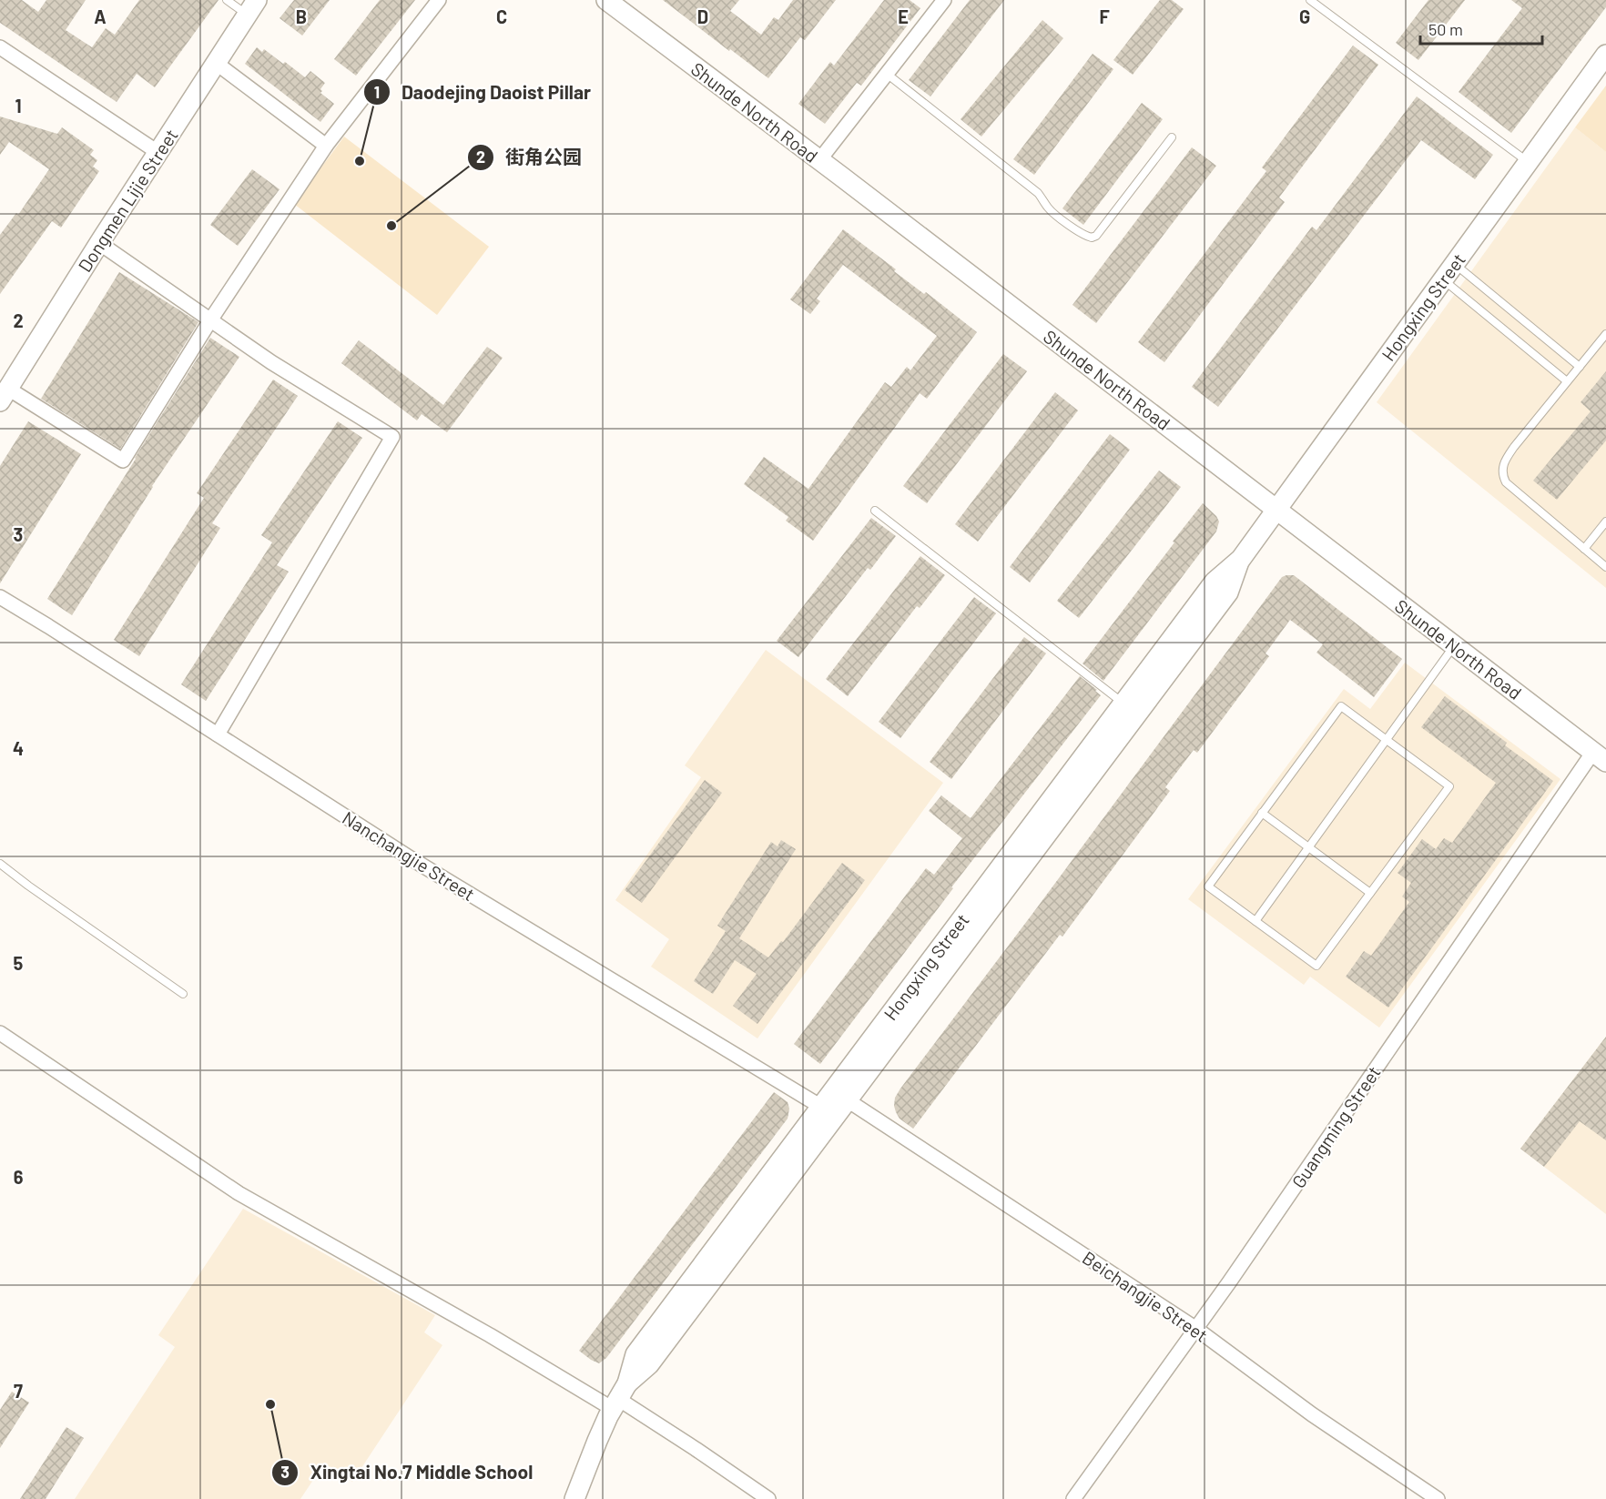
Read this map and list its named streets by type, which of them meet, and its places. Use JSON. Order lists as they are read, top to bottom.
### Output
{
  "streets": {
    "street": [
      "Shunde North Road",
      "Dongmen Lijie Street",
      "Hongxing Street",
      "Nanchangjie Street",
      "Guangming Street",
      "Beichangjie Street"
    ]
  },
  "crossings": [
    ["Shunde North Road", "Hongxing Street"],
    ["Shunde North Road", "Guangming Street"],
    ["Hongxing Street", "Nanchangjie Street"],
    ["Hongxing Street", "Beichangjie Street"],
    ["Guangming Street", "Beichangjie Street"]
  ],
  "places": ["Daodejing Daoist Pillar", "街角公园", "Xingtai No.7 Middle School"],
  "scale_bar": "50 m",
  "grid": {
    "columns": [
      "A",
      "B",
      "C",
      "D",
      "E",
      "F",
      "G"
    ],
    "rows": [
      "1",
      "2",
      "3",
      "4",
      "5",
      "6",
      "7"
    ]
  }
}
